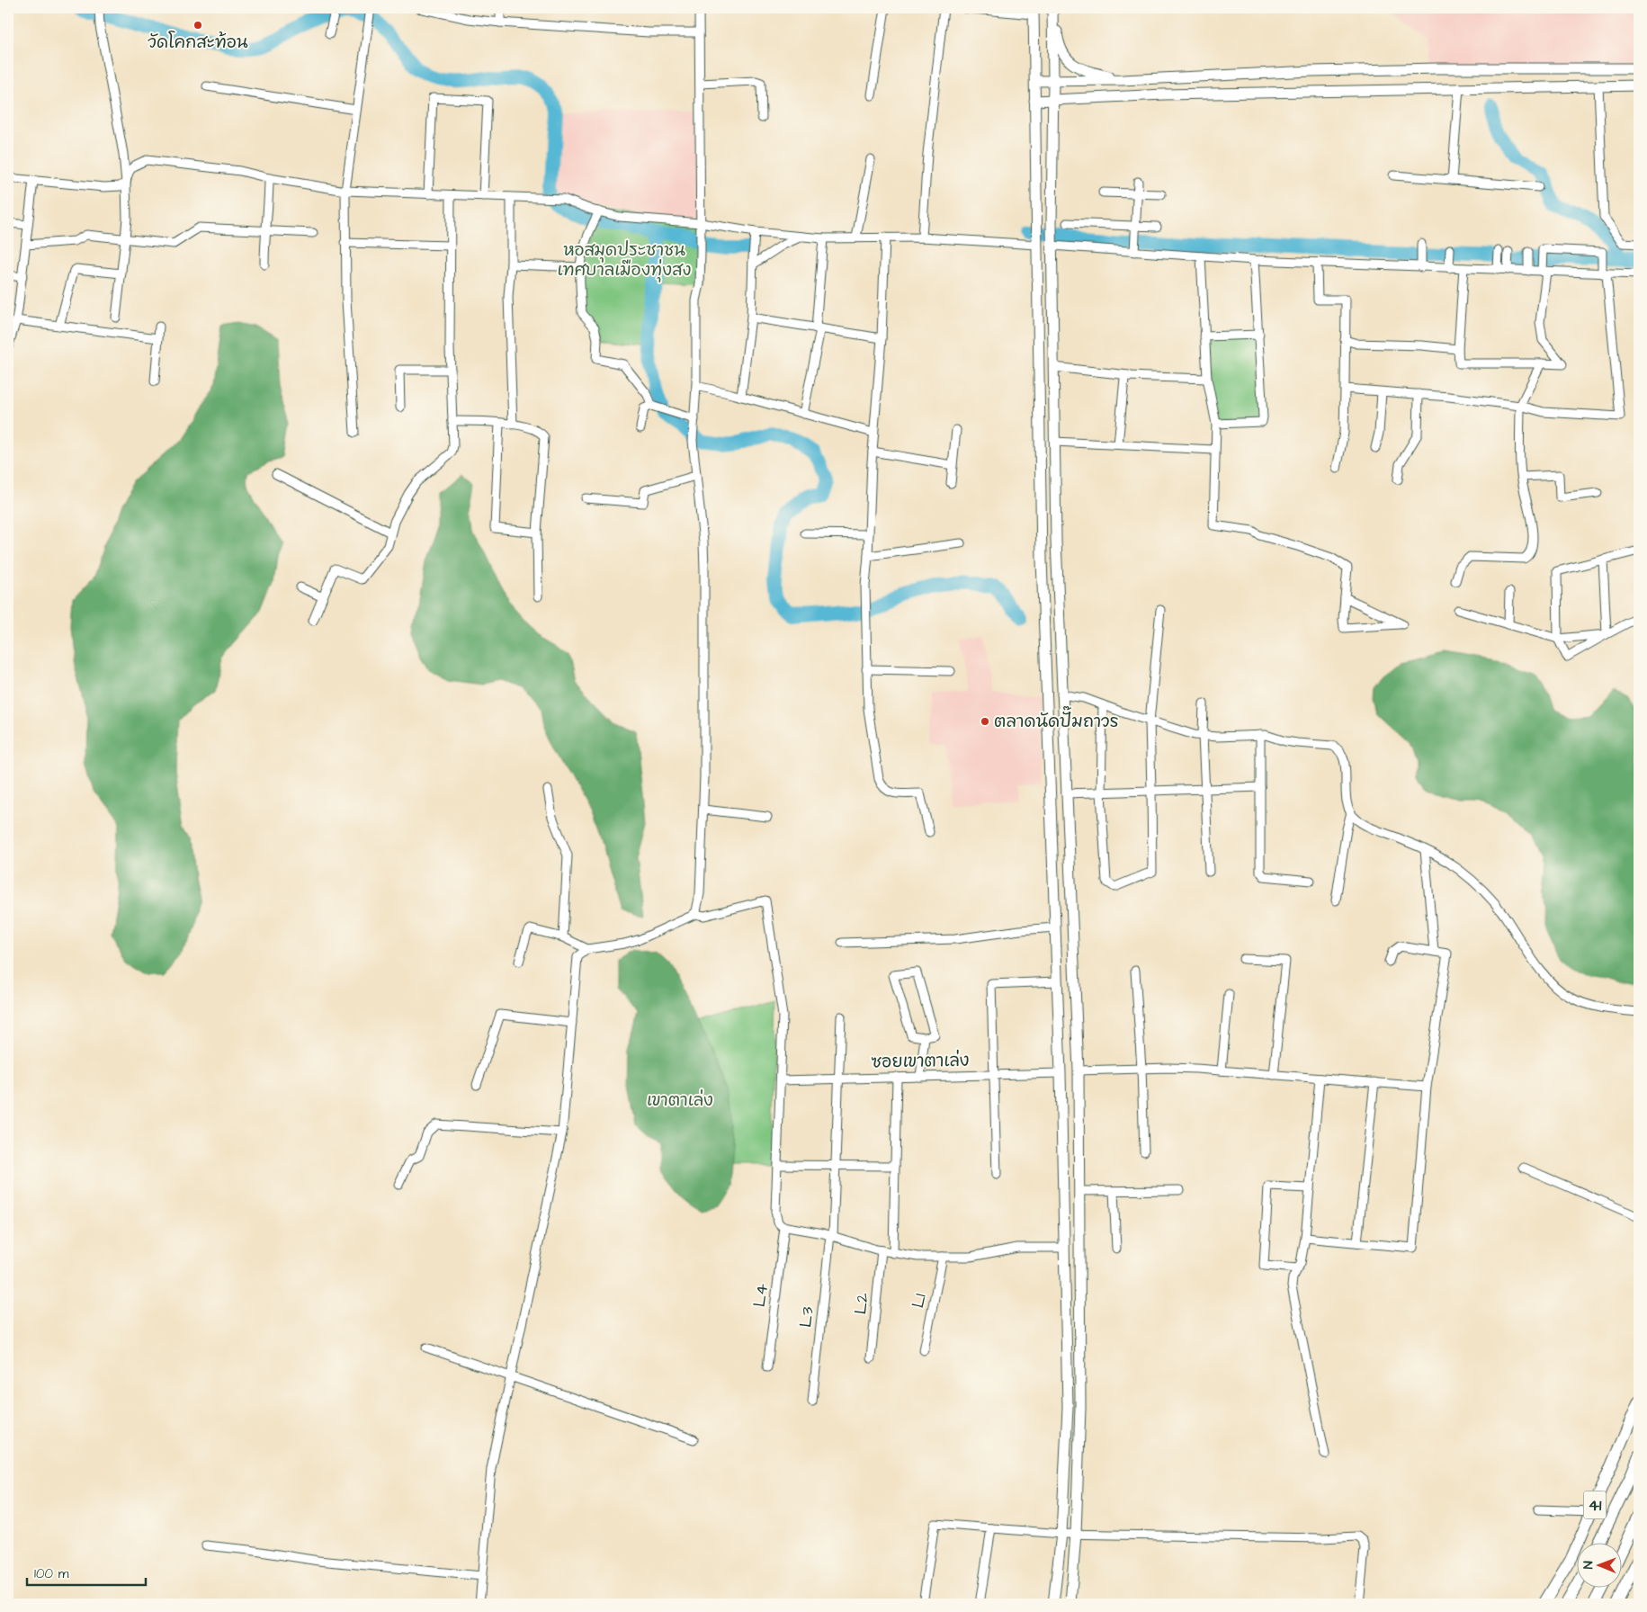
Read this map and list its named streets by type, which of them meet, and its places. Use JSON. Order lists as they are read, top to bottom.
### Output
{
  "streets": {
    "highway": ["41"],
    "street": [
      "ซอยเขาตาเล่ง",
      "L4",
      "L1",
      "L2",
      "L3"
    ]
  },
  "crossings": [
    ["ซอยเขาตาเล่ง", "L3"]
  ],
  "parks": ["หอสมุดประชาชน เทศบาลเมืองทุ่งสง", "เขาตาเล่ง"],
  "places": ["วัดโคกสะท้อน", "ตลาดนัดปั๊มถาวร"],
  "scale_bar": "100 m",
  "north": "left"
}
